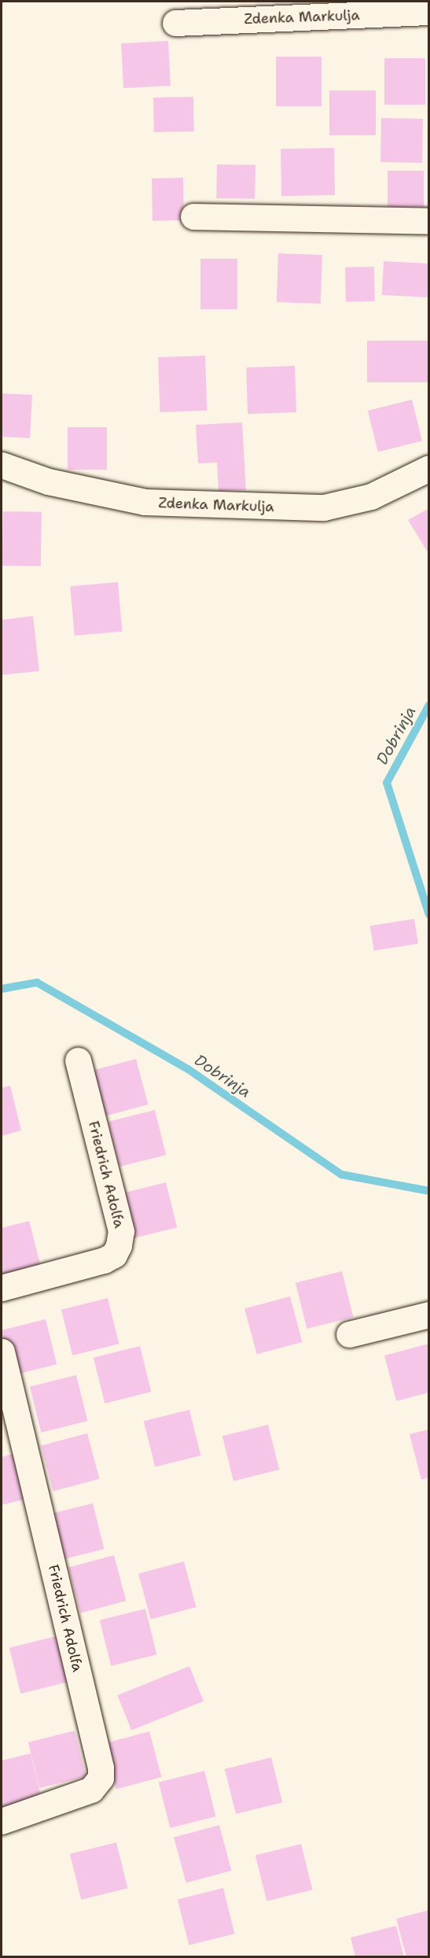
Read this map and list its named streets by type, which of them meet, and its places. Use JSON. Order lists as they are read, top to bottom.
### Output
{
  "streets": {
    "street": ["Zdenka Markulja", "Friedrich Adolfa"]
  },
  "water": ["Dobrinja"]
}
